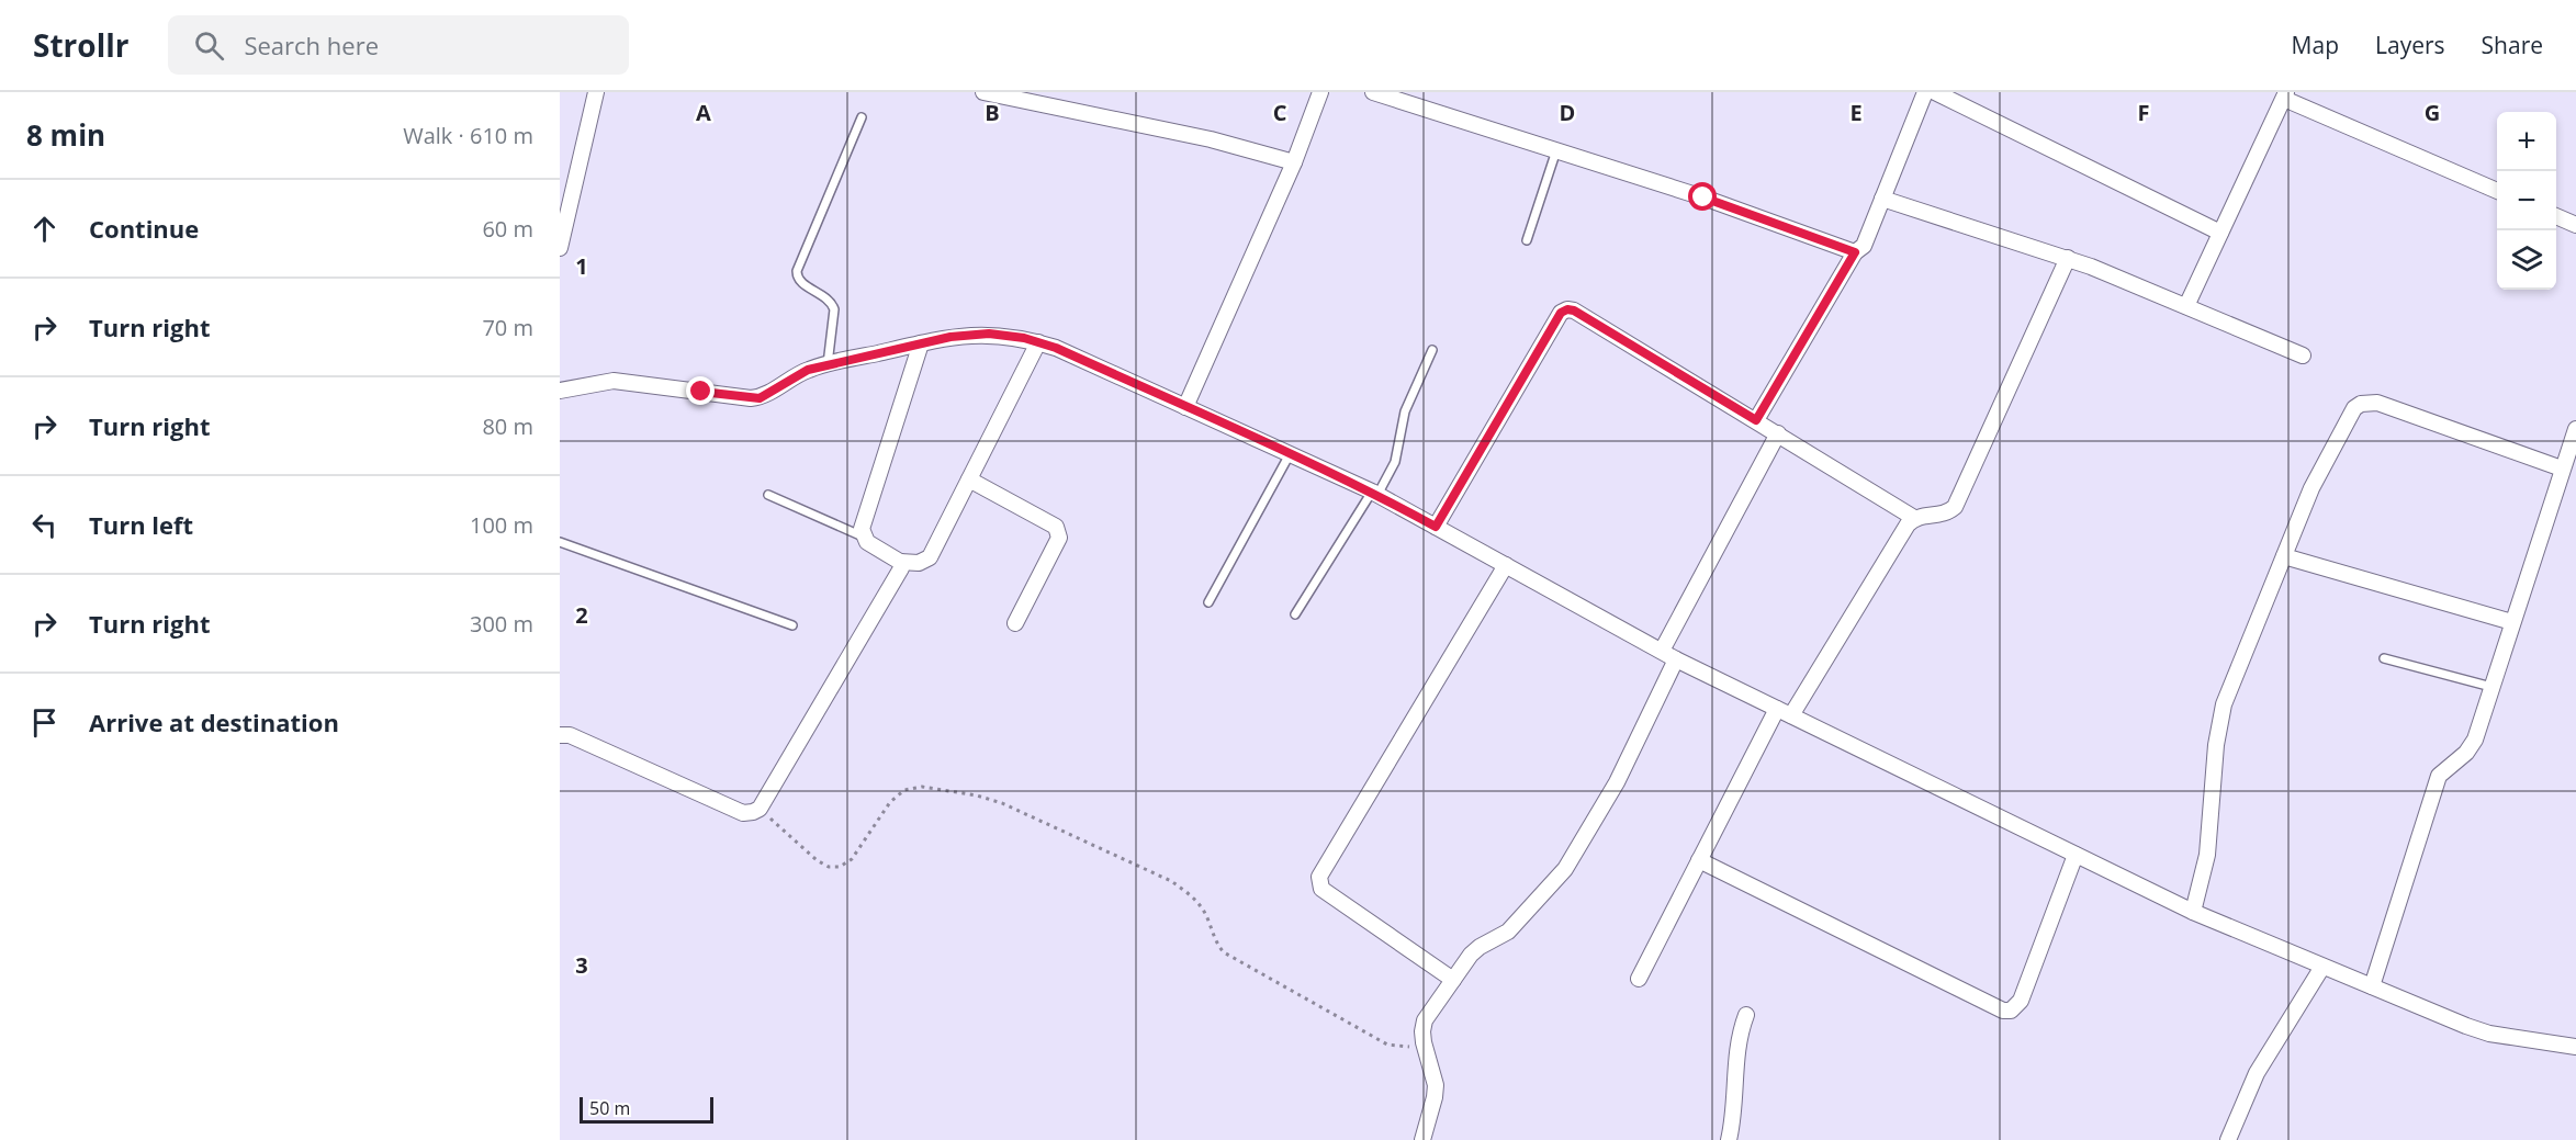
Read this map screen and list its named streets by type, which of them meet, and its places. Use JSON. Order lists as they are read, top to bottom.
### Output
{
  "scale_bar": "50 m",
  "page": {
    "header": "Strollr",
    "search": "Search here",
    "nav": ["Map", "Layers", "Share"],
    "heading": ["8 min", "Walk · 610 m"],
    "map_buttons": ["+", "−"],
    "list": [
      ["Continue", "60 m"],
      ["Turn right", "70 m"],
      ["Turn right", "80 m"],
      ["Turn left", "100 m"],
      ["Turn right", "300 m"],
      "Arrive at destination"
    ],
    "scale": "50 m"
  },
  "grid": {
    "columns": [
      "A",
      "B",
      "C",
      "D",
      "E",
      "F",
      "G"
    ],
    "rows": ["1", "2", "3"]
  }
}
